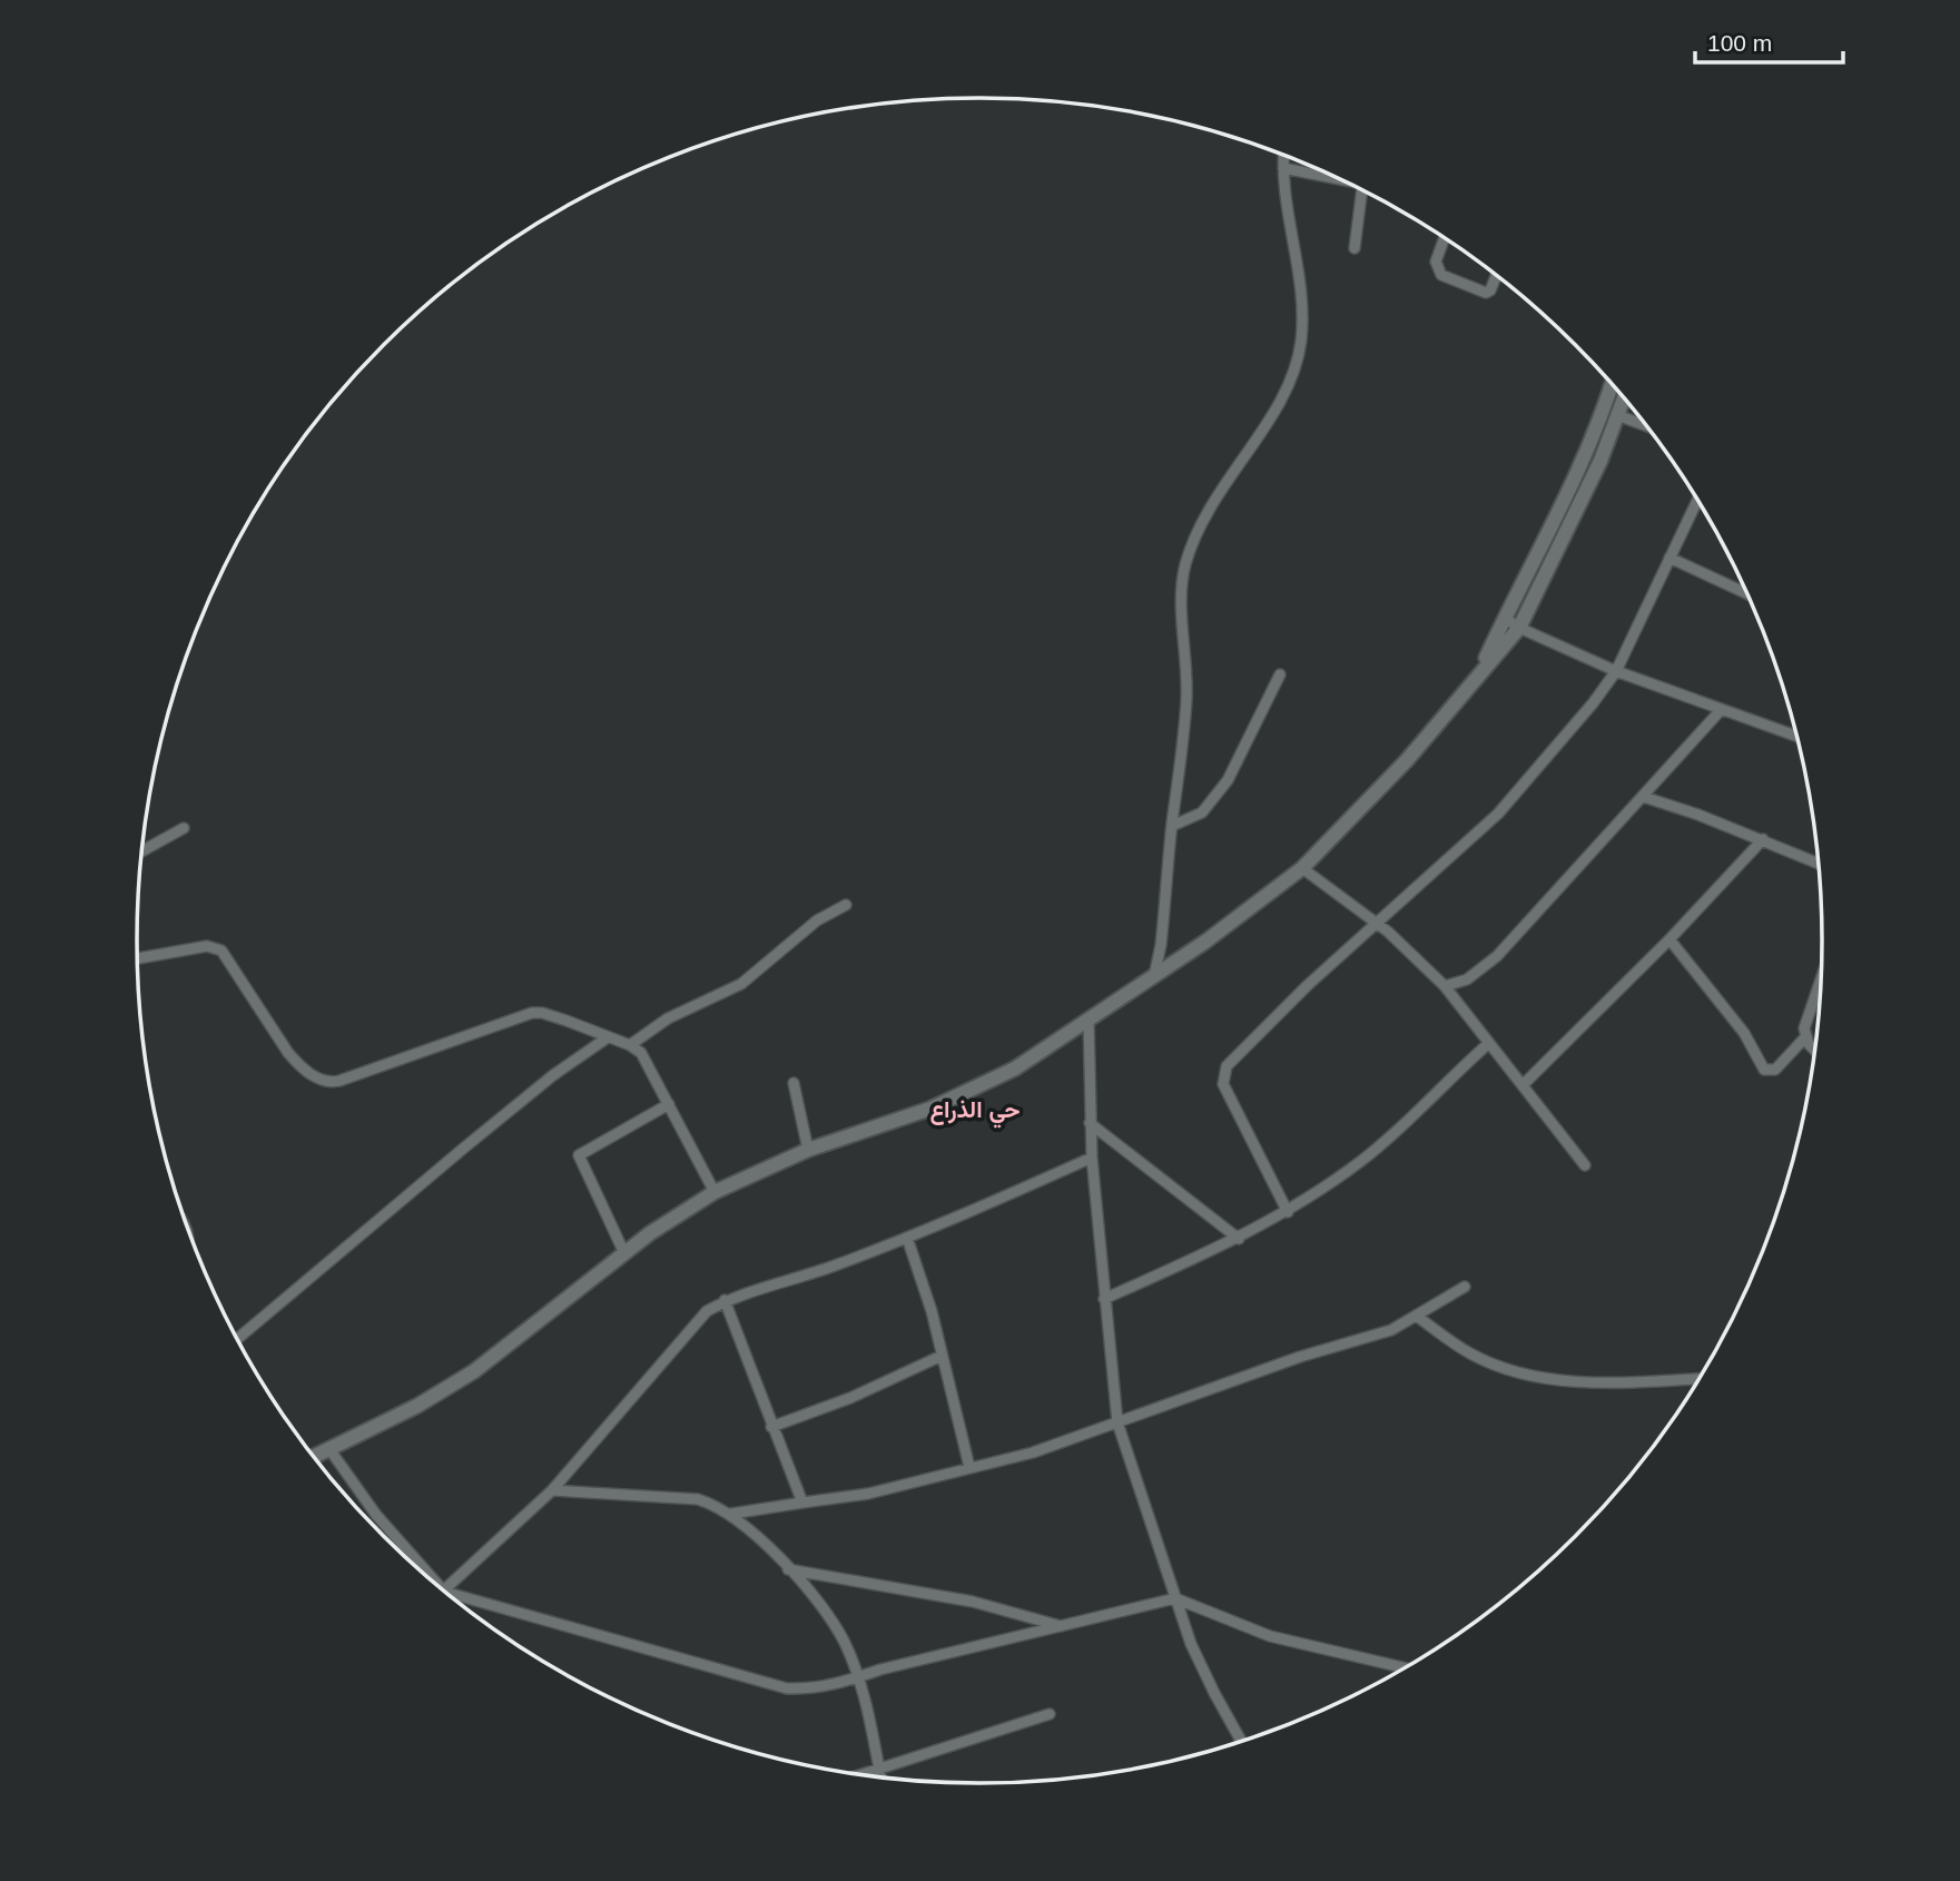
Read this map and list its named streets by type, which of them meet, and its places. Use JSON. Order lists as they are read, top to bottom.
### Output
{
  "districts": ["حي الذراع"],
  "scale_bar": "100 m"
}
